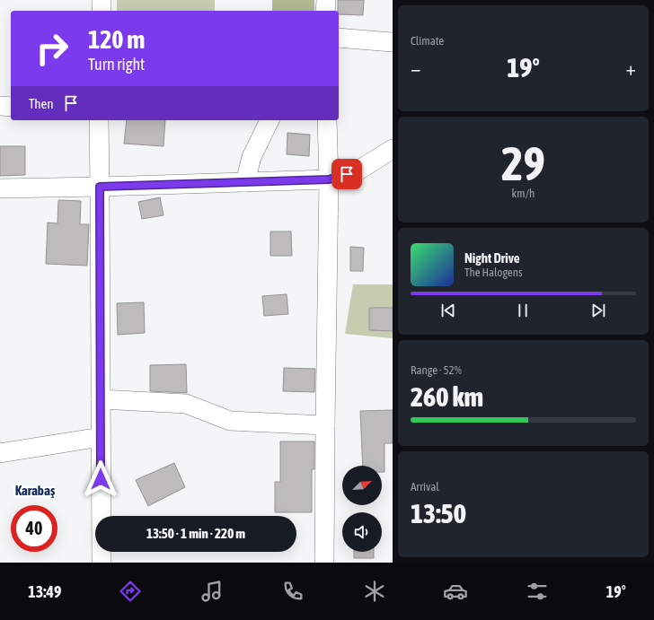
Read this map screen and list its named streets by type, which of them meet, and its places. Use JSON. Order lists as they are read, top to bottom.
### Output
{
  "districts": ["Karabaş"],
  "north": "top right",
  "page": {
    "tile": [
      "Climate",
      ["29", "km/h"],
      ["Range · 52%", "260 km"],
      ["Arrival", "13:50"]
    ],
    "turn": ["120 m", "Turn right"],
    "heat": ["−", "19°", "+"],
    "then": "Then",
    "song": ["Night Drive", "The Halogens"],
    "limit": "40",
    "trip": "13:50 · 1 min · 220 m",
    "tabs": ["13:49", "19°"]
  }
}
